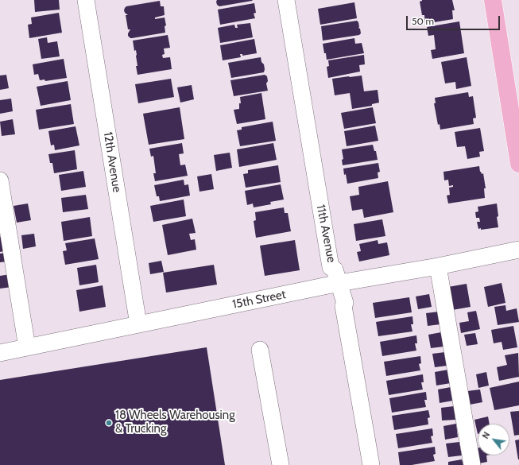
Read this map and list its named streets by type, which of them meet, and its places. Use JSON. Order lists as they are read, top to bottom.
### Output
{
  "streets": {
    "street": ["12th Avenue", "11th Avenue", "15th Street"]
  },
  "crossings": [
    ["12th Avenue", "15th Street"],
    ["11th Avenue", "15th Street"]
  ],
  "places": ["18 Wheels Warehousing & Trucking"],
  "scale_bar": "50 m",
  "north": "top left"
}
